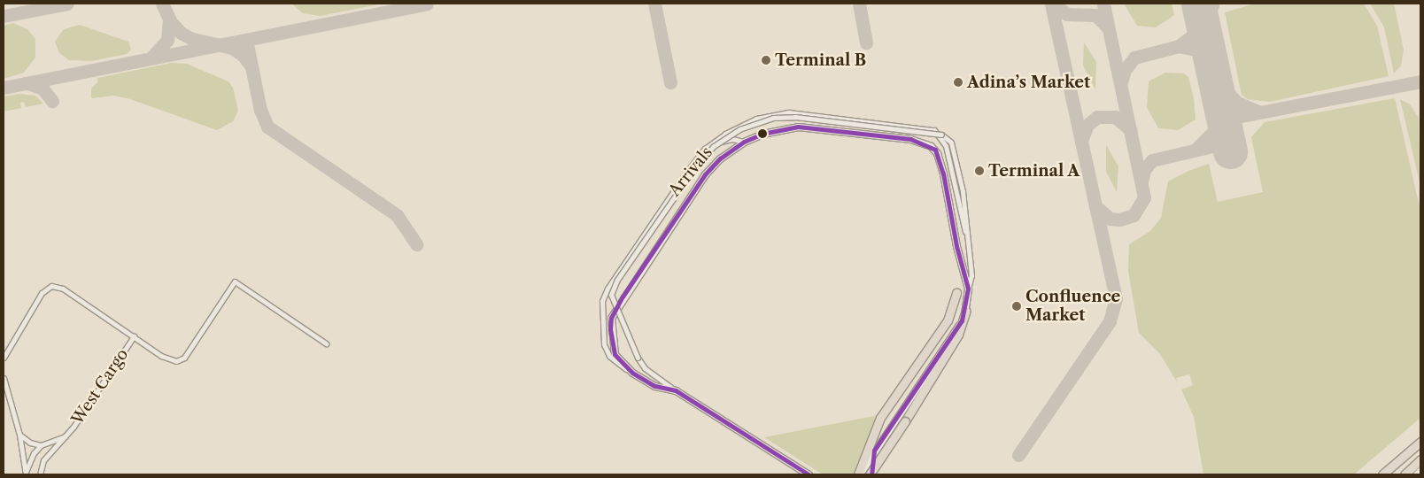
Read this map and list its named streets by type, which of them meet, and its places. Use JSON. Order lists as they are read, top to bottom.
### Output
{
  "streets": {
    "street": ["Arrivals", "West Cargo"]
  },
  "places": [
    "Terminal B",
    "Adina’s Market",
    "Terminal A",
    "Confluence Market"
  ]
}
